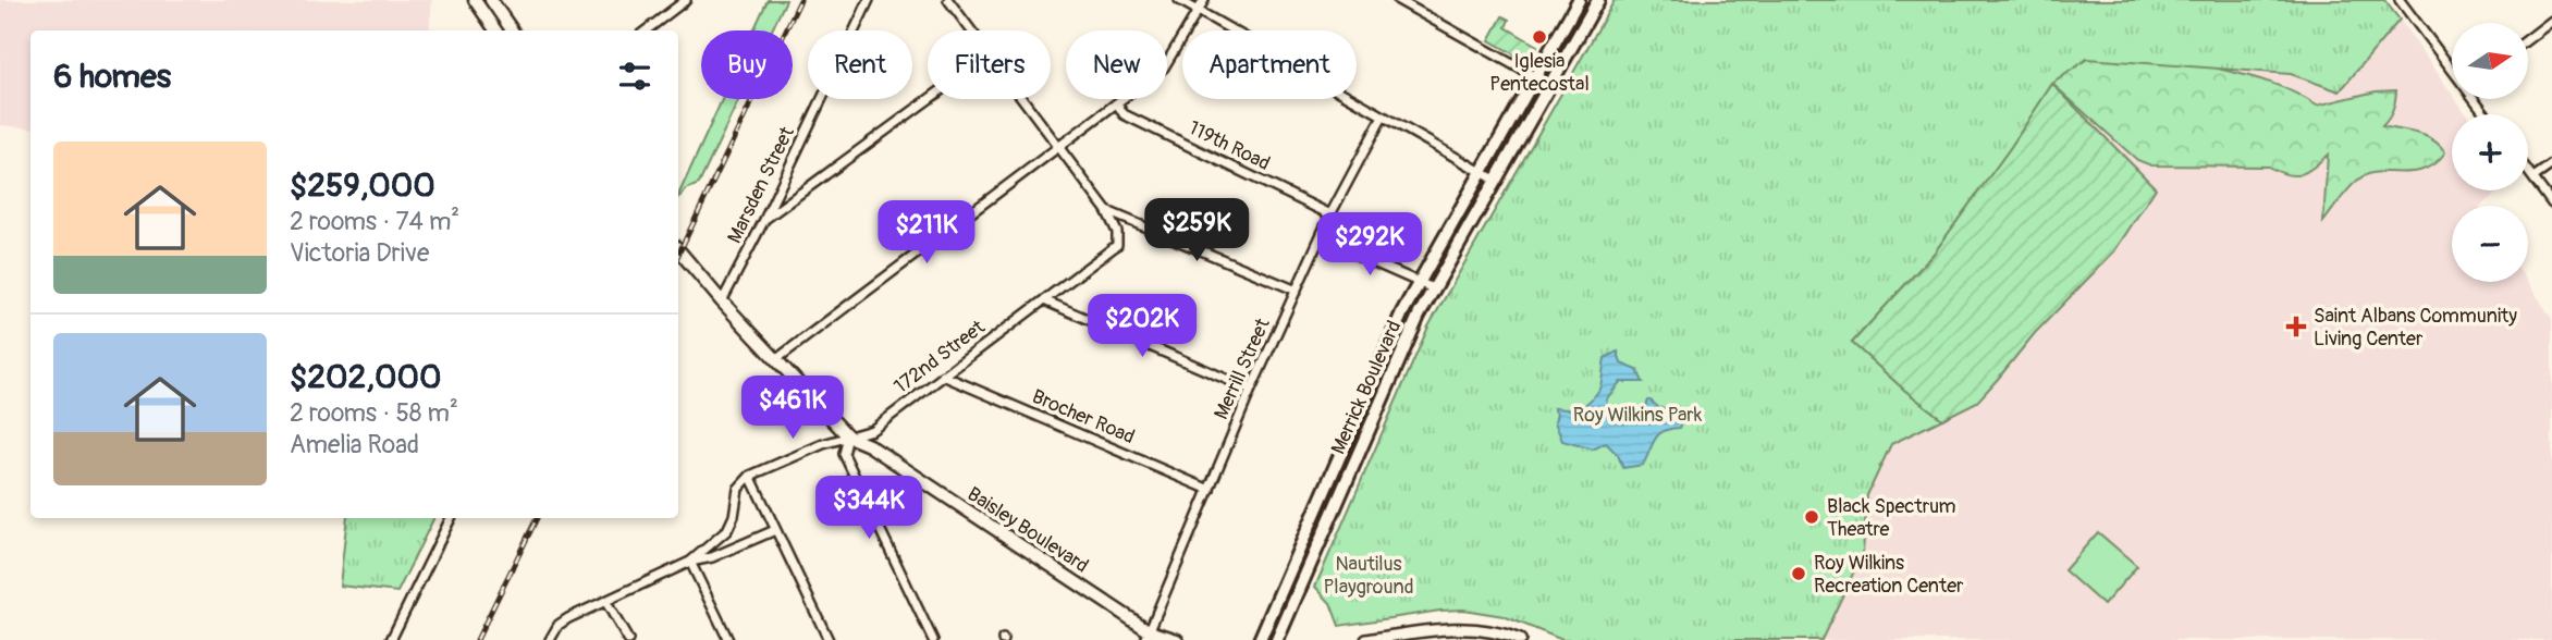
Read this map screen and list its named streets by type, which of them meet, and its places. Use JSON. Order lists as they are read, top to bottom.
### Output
{
  "streets": {
    "main road": ["Merrick Boulevard", "Baisley Boulevard"],
    "street": [
      "119th Road",
      "Marsden Street",
      "172nd Street",
      "Merrill Street",
      "Brocher Road"
    ]
  },
  "crossings": [
    ["119th Road", "Merrill Street"],
    ["Marsden Street", "Baisley Boulevard"],
    ["172nd Street", "Brocher Road"],
    ["172nd Street", "Baisley Boulevard"],
    ["Merrill Street", "Brocher Road"],
    ["Merrill Street", "Baisley Boulevard"]
  ],
  "parks": ["Roy Wilkins Park", "Nautilus Playground"],
  "places": {
    "other": ["Iglesia Pentecostal", "Black Spectrum Theatre", "Roy Wilkins Recreation Center"],
    "health": ["Saint Albans Community Living Center"]
  },
  "north": "right",
  "page": {
    "map_buttons": ["+", "−"],
    "chip": [
      "Buy",
      "Rent",
      "Filters",
      "New",
      "Apartment"
    ],
    "heading": "6 homes",
    "list": [
      {
        "name": "$259,000",
        "note": "2 rooms · 74 m² · Victoria Drive"
      },
      {
        "name": "$202,000",
        "note": "2 rooms · 58 m² · Amelia Road"
      }
    ],
    "price": [
      "$259K",
      "$211K",
      "$292K",
      "$202K",
      "$461K",
      "$344K"
    ]
  }
}
